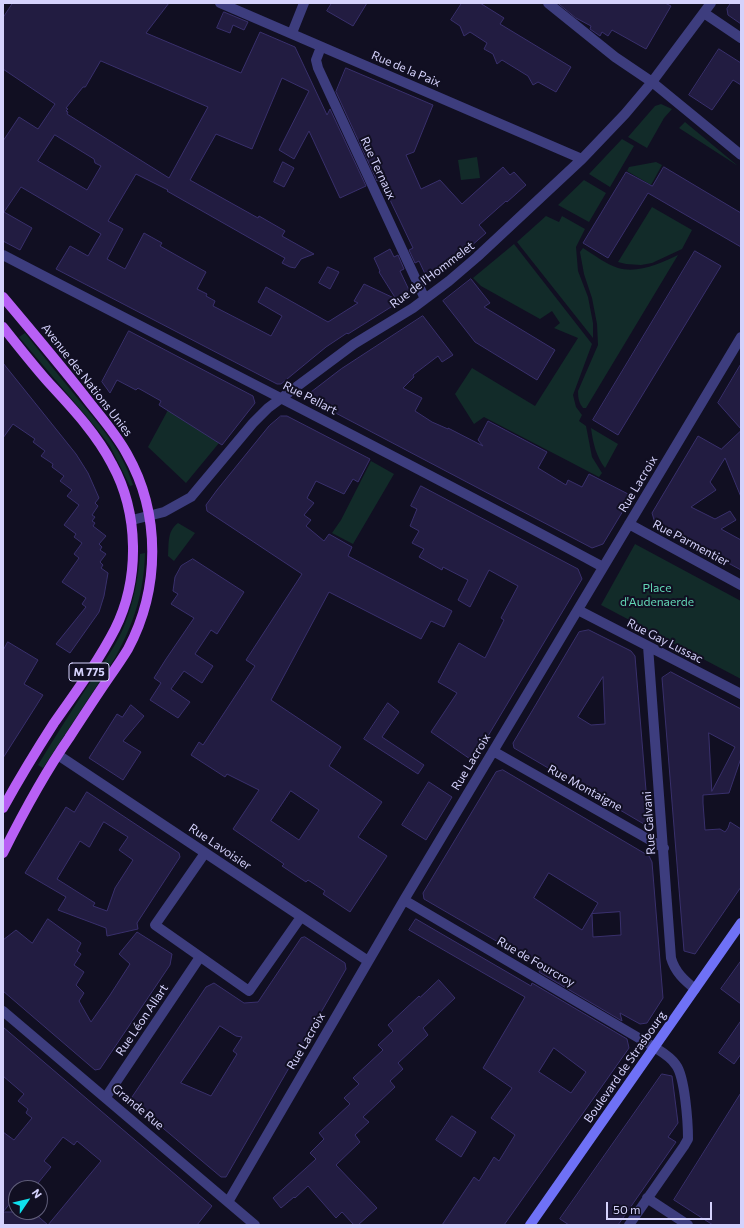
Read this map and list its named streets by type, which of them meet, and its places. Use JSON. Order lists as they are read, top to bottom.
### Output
{
  "streets": {
    "main road": ["Avenue des Nations Unies", "M 775", "Boulevard de Strasbourg"],
    "street": [
      "Rue de la Paix",
      "Rue Ternaux",
      "Rue de l'Hommelet",
      "Rue Pellart",
      "Rue Lacroix",
      "Rue Parmentier",
      "Rue Gay Lussac",
      "Rue Montaigne",
      "Rue Galvani",
      "Rue Lavoisier",
      "Rue de Fourcroy",
      "Rue Léon Allart",
      "Grande Rue"
    ]
  },
  "crossings": [
    ["Rue de la Paix", "Rue Ternaux"],
    ["Rue de la Paix", "Rue de l'Hommelet"],
    ["Rue Ternaux", "Rue de l'Hommelet"],
    ["Rue de l'Hommelet", "Avenue des Nations Unies"],
    ["Rue de l'Hommelet", "Rue Pellart"],
    ["Rue de l'Hommelet", "M 775"],
    ["Avenue des Nations Unies", "Rue Lavoisier"],
    ["Rue Pellart", "Rue Lacroix"],
    ["Rue Lacroix", "Rue Parmentier"],
    ["Rue Lacroix", "Rue Gay Lussac"],
    ["Rue Lacroix", "Rue Montaigne"],
    ["Rue Lacroix", "Rue Lavoisier"],
    ["Rue Lacroix", "Rue de Fourcroy"],
    ["Rue Lacroix", "Grande Rue"],
    ["Rue Gay Lussac", "Rue Galvani"],
    ["Rue Montaigne", "Rue Galvani"],
    ["Rue Galvani", "Boulevard de Strasbourg"],
    ["Rue de Fourcroy", "Boulevard de Strasbourg"],
    ["Rue Léon Allart", "Grande Rue"]
  ],
  "parks": ["Place d'Audenaerde"],
  "scale_bar": "50 m",
  "north": "top right"
}
